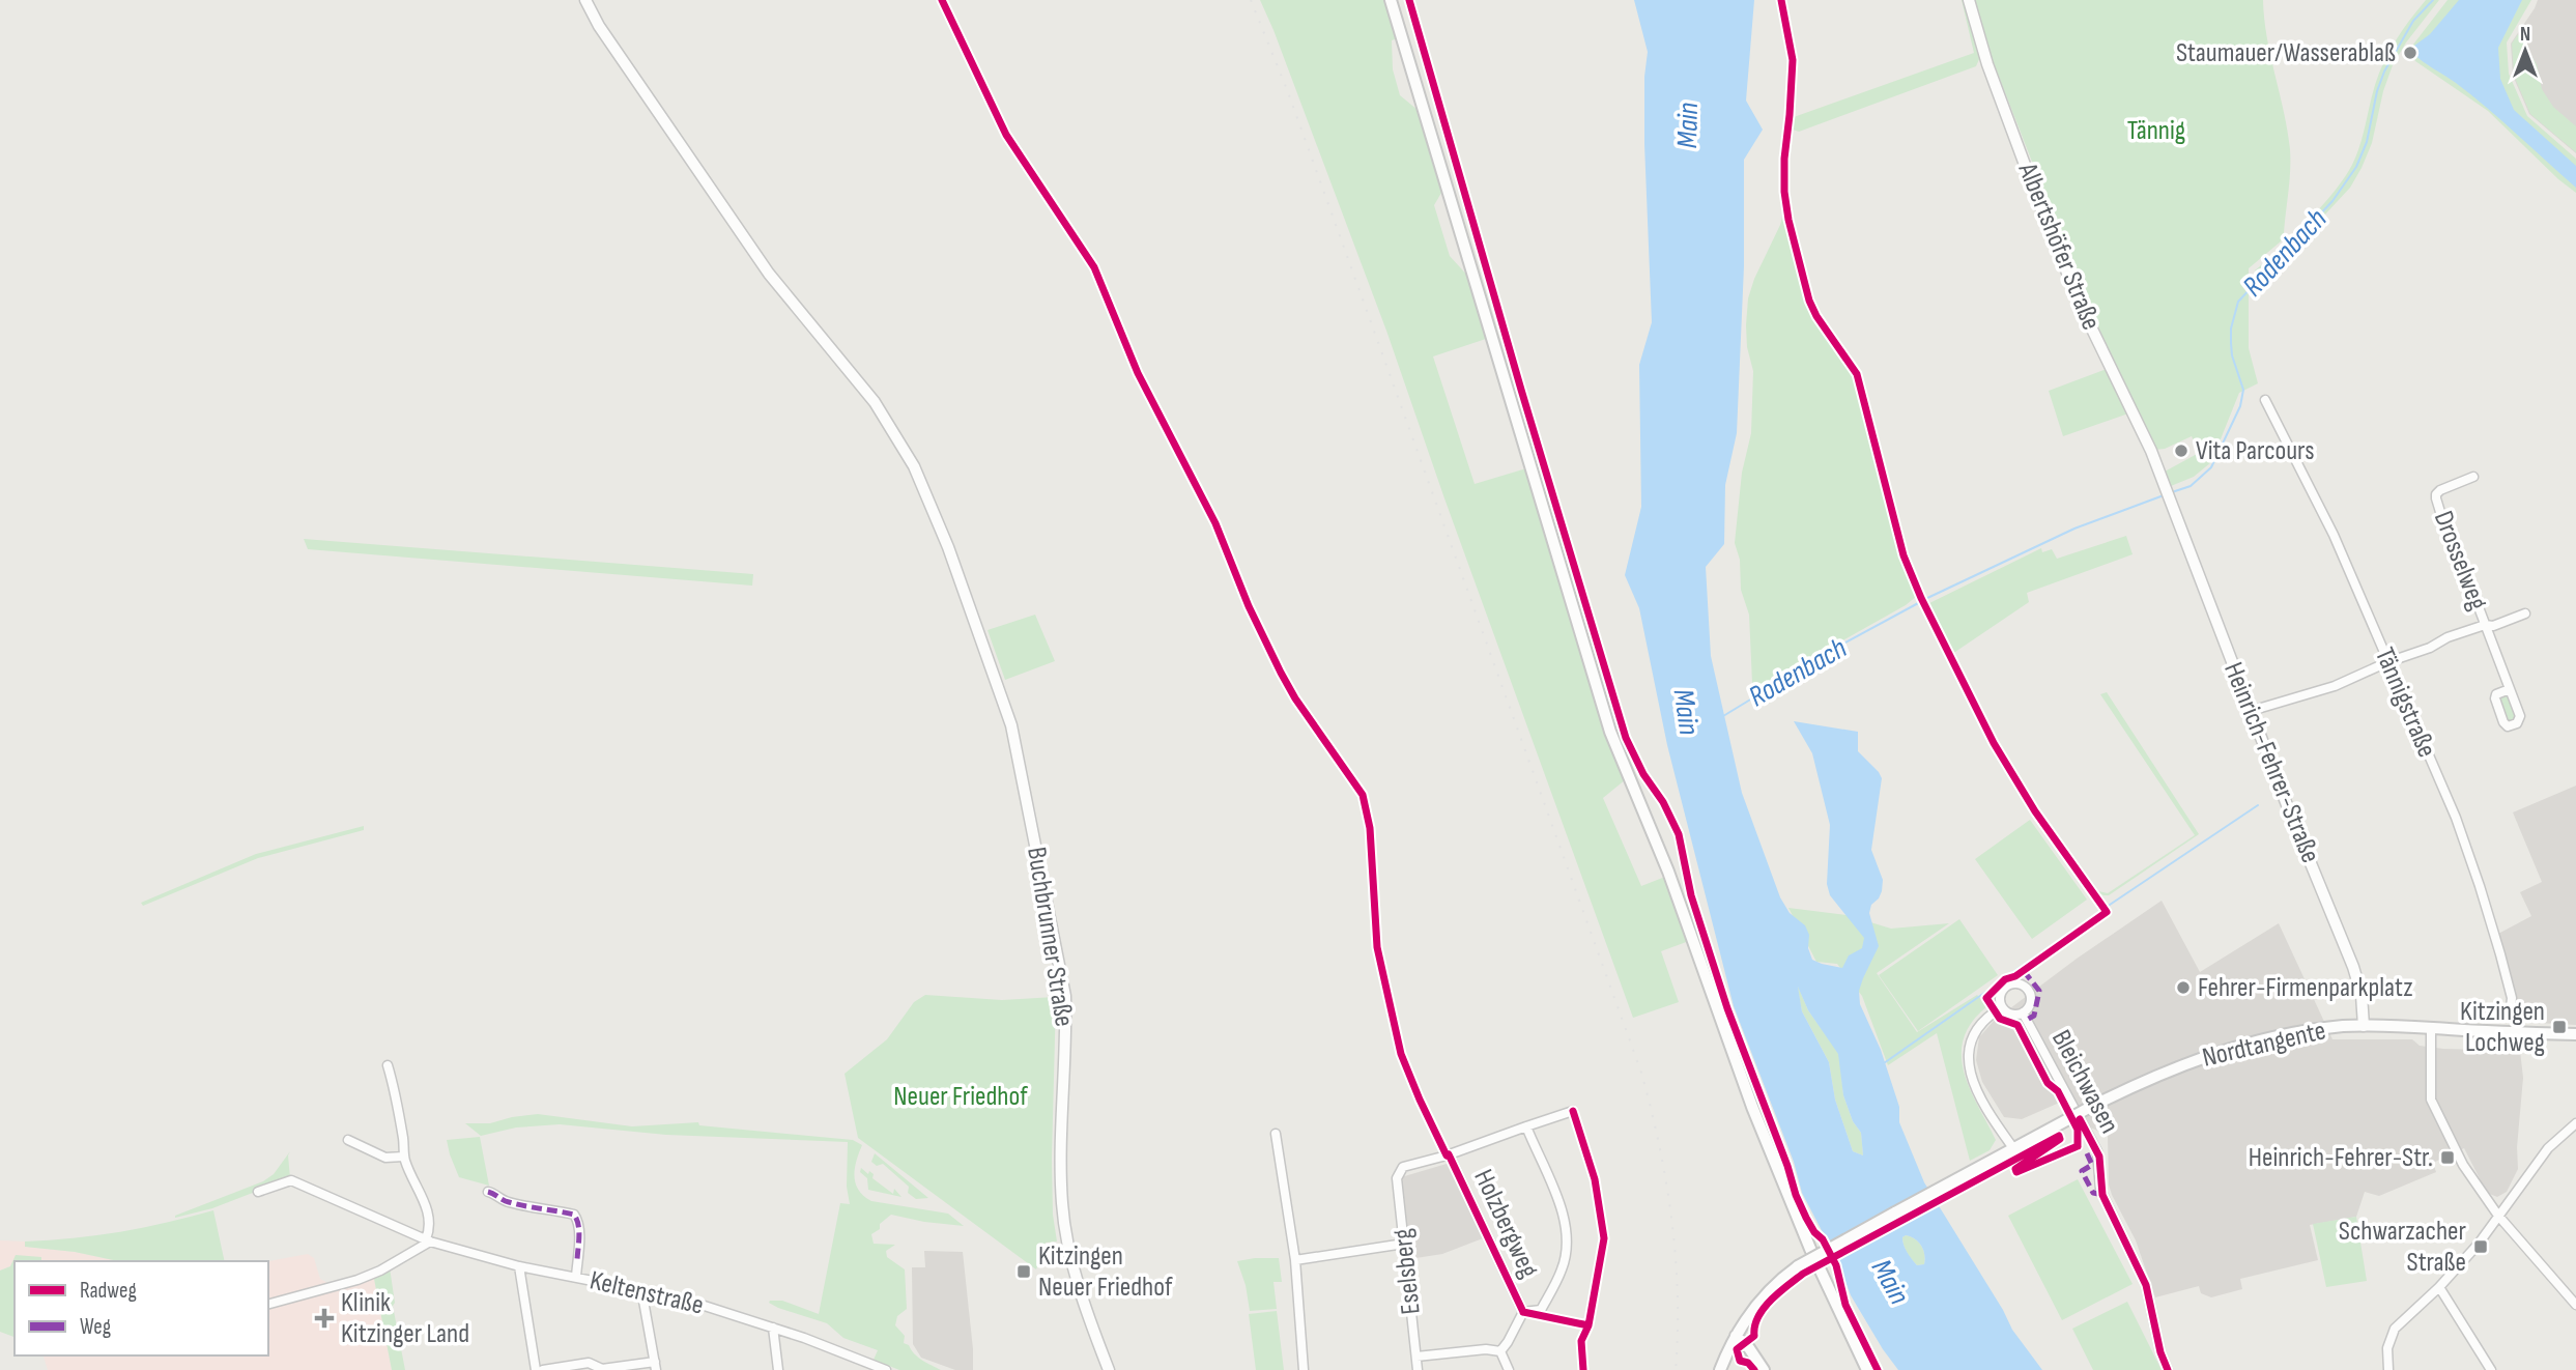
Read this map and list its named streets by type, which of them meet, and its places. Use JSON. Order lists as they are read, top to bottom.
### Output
{
  "streets": {
    "main road": ["Nordtangente"],
    "street": [
      "Albertshöfer Straße",
      "Drosselweg",
      "Tännigstraße",
      "Heinrich-Fehrer-Straße",
      "Buchbrunner Straße",
      "Bleichwasen",
      "Holzbergweg",
      "Eselsberg",
      "Keltenstraße"
    ]
  },
  "crossings": [
    ["Albertshöfer Straße", "Heinrich-Fehrer-Straße"],
    ["Heinrich-Fehrer-Straße", "Nordtangente"],
    ["Nordtangente", "Bleichwasen"],
    ["Holzbergweg", "Eselsberg"]
  ],
  "water": ["Main", "Rodenbach"],
  "parks": ["Tännig", "Neuer Friedhof"],
  "places": {
    "other": ["Staumauer/Wasserablaß", "Vita Parcours", "Fehrer-Firmenparkplatz"],
    "transit": [
      "Kitzingen Lochweg",
      "Heinrich-Fehrer-Str.",
      "Schwarzacher Straße",
      "Kitzingen Neuer Friedhof"
    ],
    "health": ["Klinik Kitzinger Land"]
  },
  "legend": ["Radweg", "Weg"],
  "north": "top"
}
